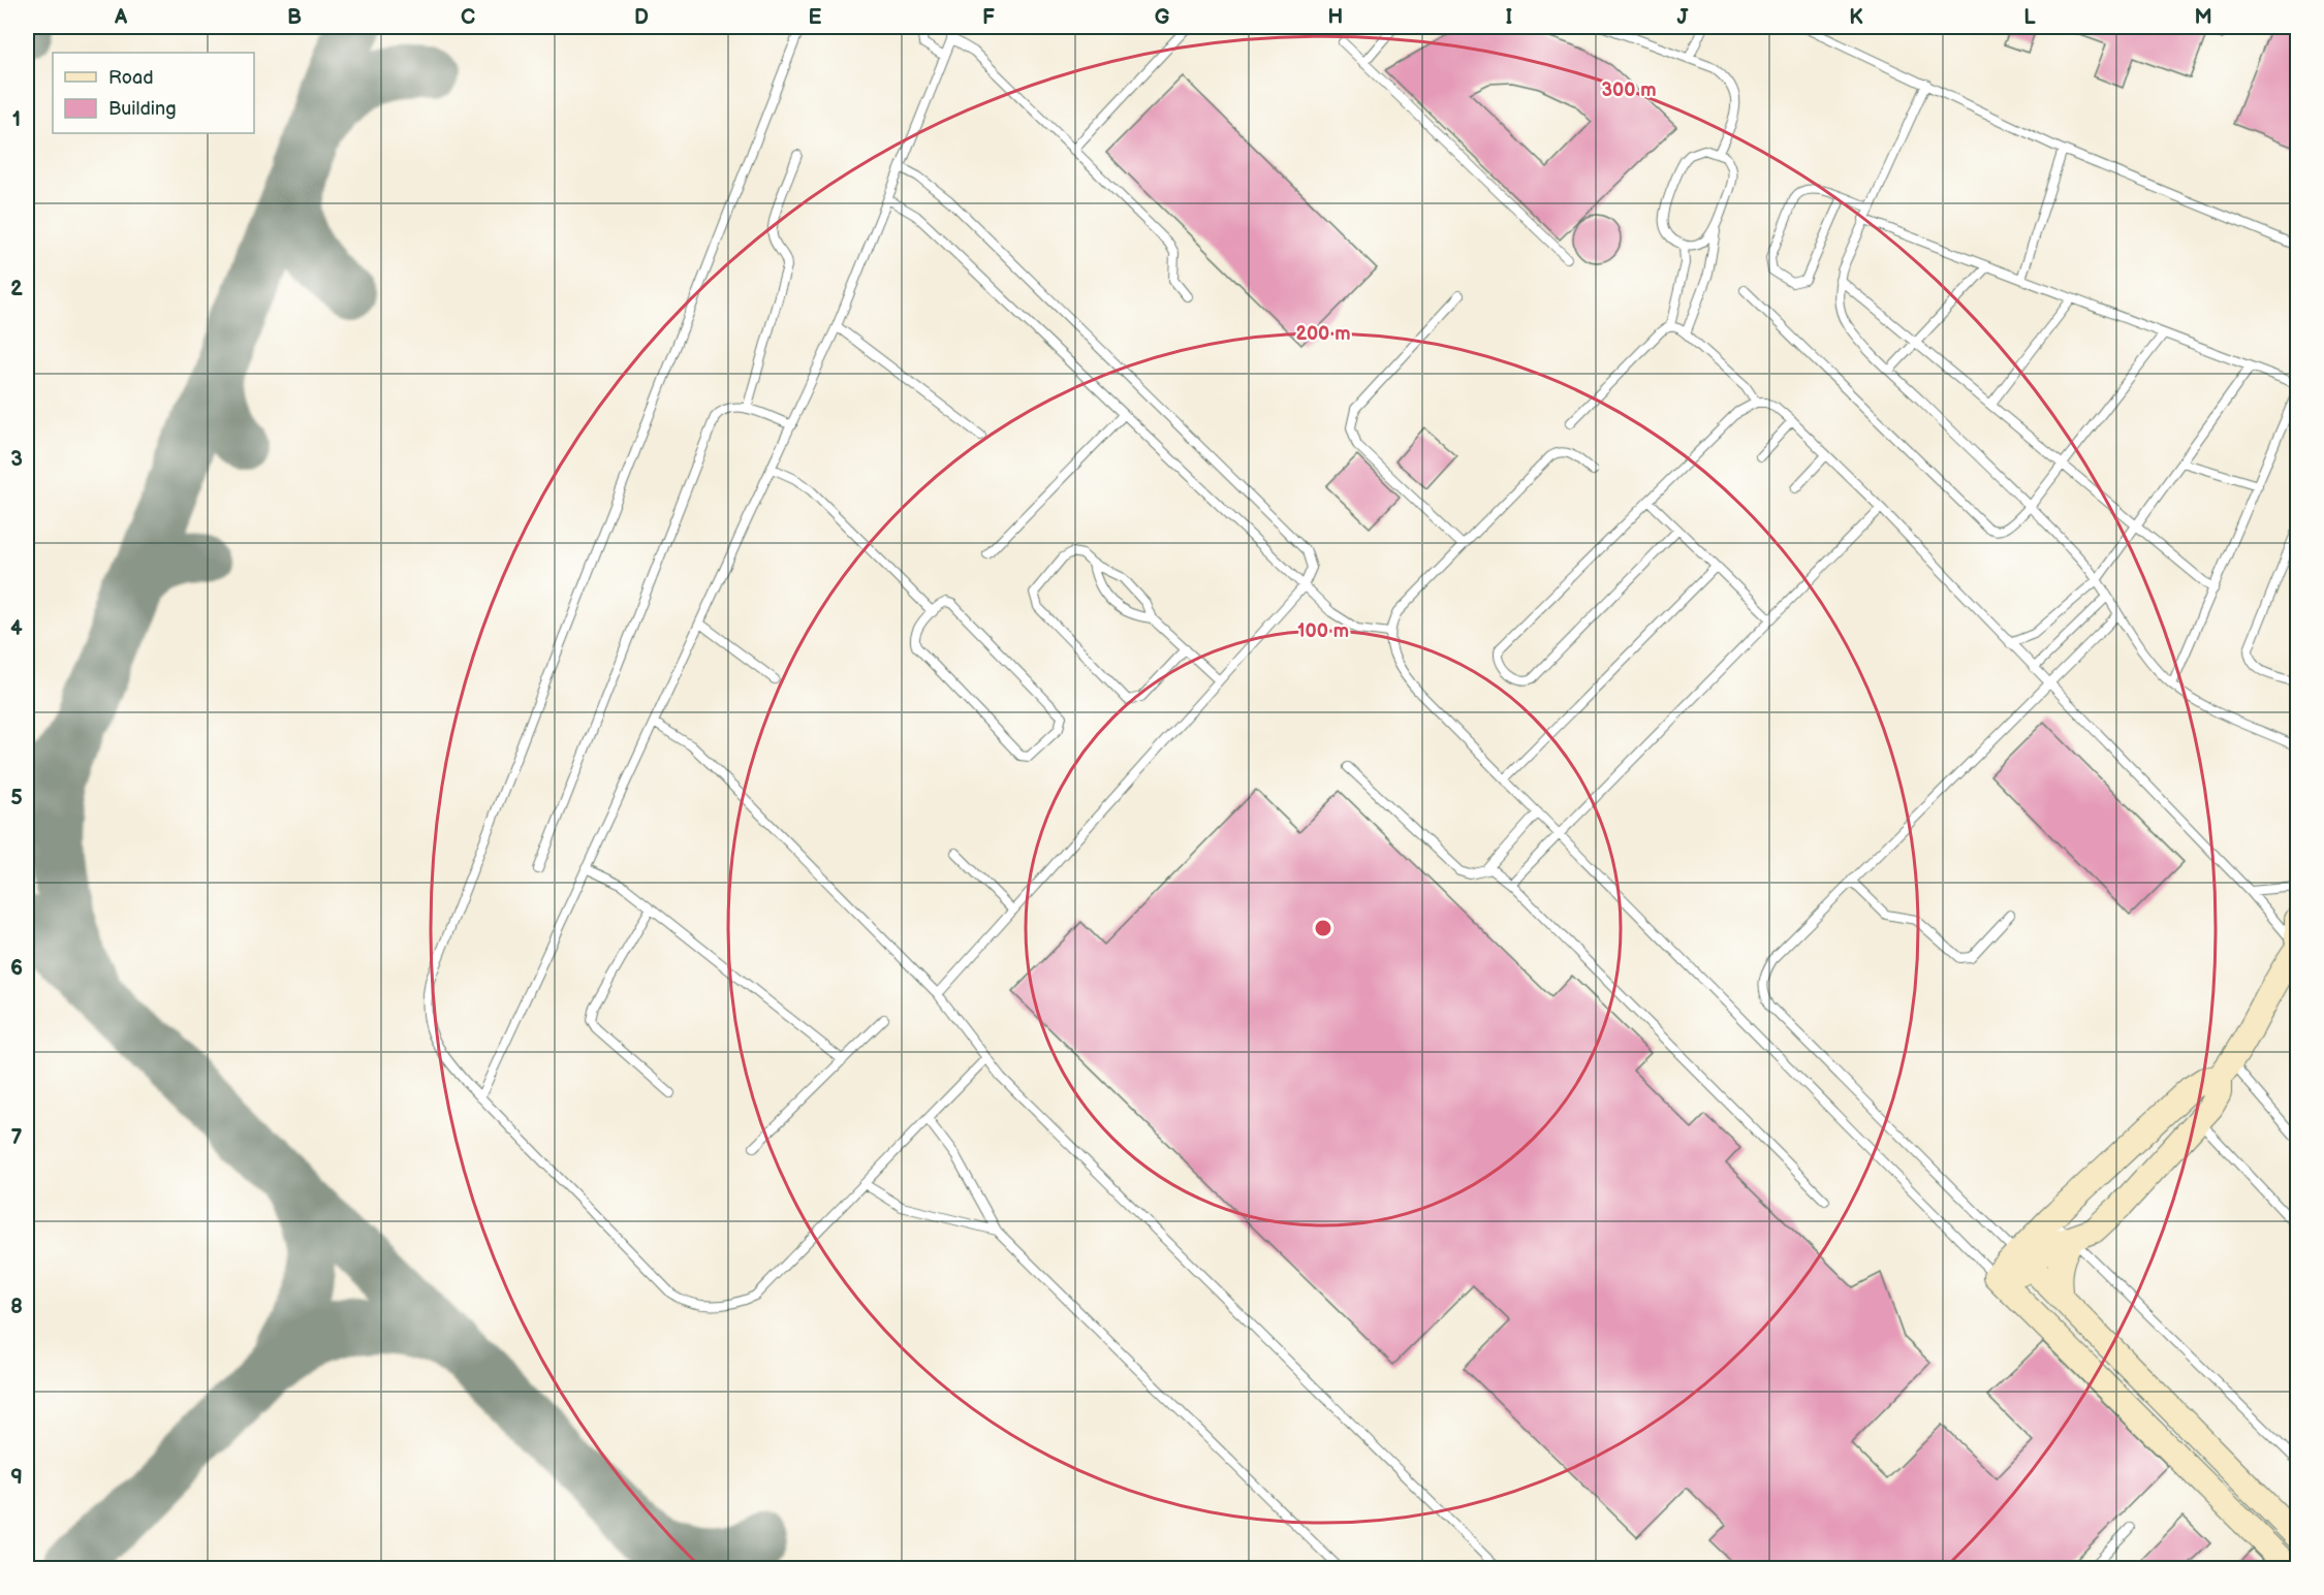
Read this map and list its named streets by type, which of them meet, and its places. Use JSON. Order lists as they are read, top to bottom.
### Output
{
  "legend": ["Road", "Building"],
  "grid": {
    "columns": [
      "A",
      "B",
      "C",
      "D",
      "E",
      "F",
      "G",
      "H",
      "I",
      "J",
      "K",
      "L",
      "M"
    ],
    "rows": [
      "1",
      "2",
      "3",
      "4",
      "5",
      "6",
      "7",
      "8",
      "9"
    ]
  },
  "rings": ["300 m", "200 m", "100 m"]
}
